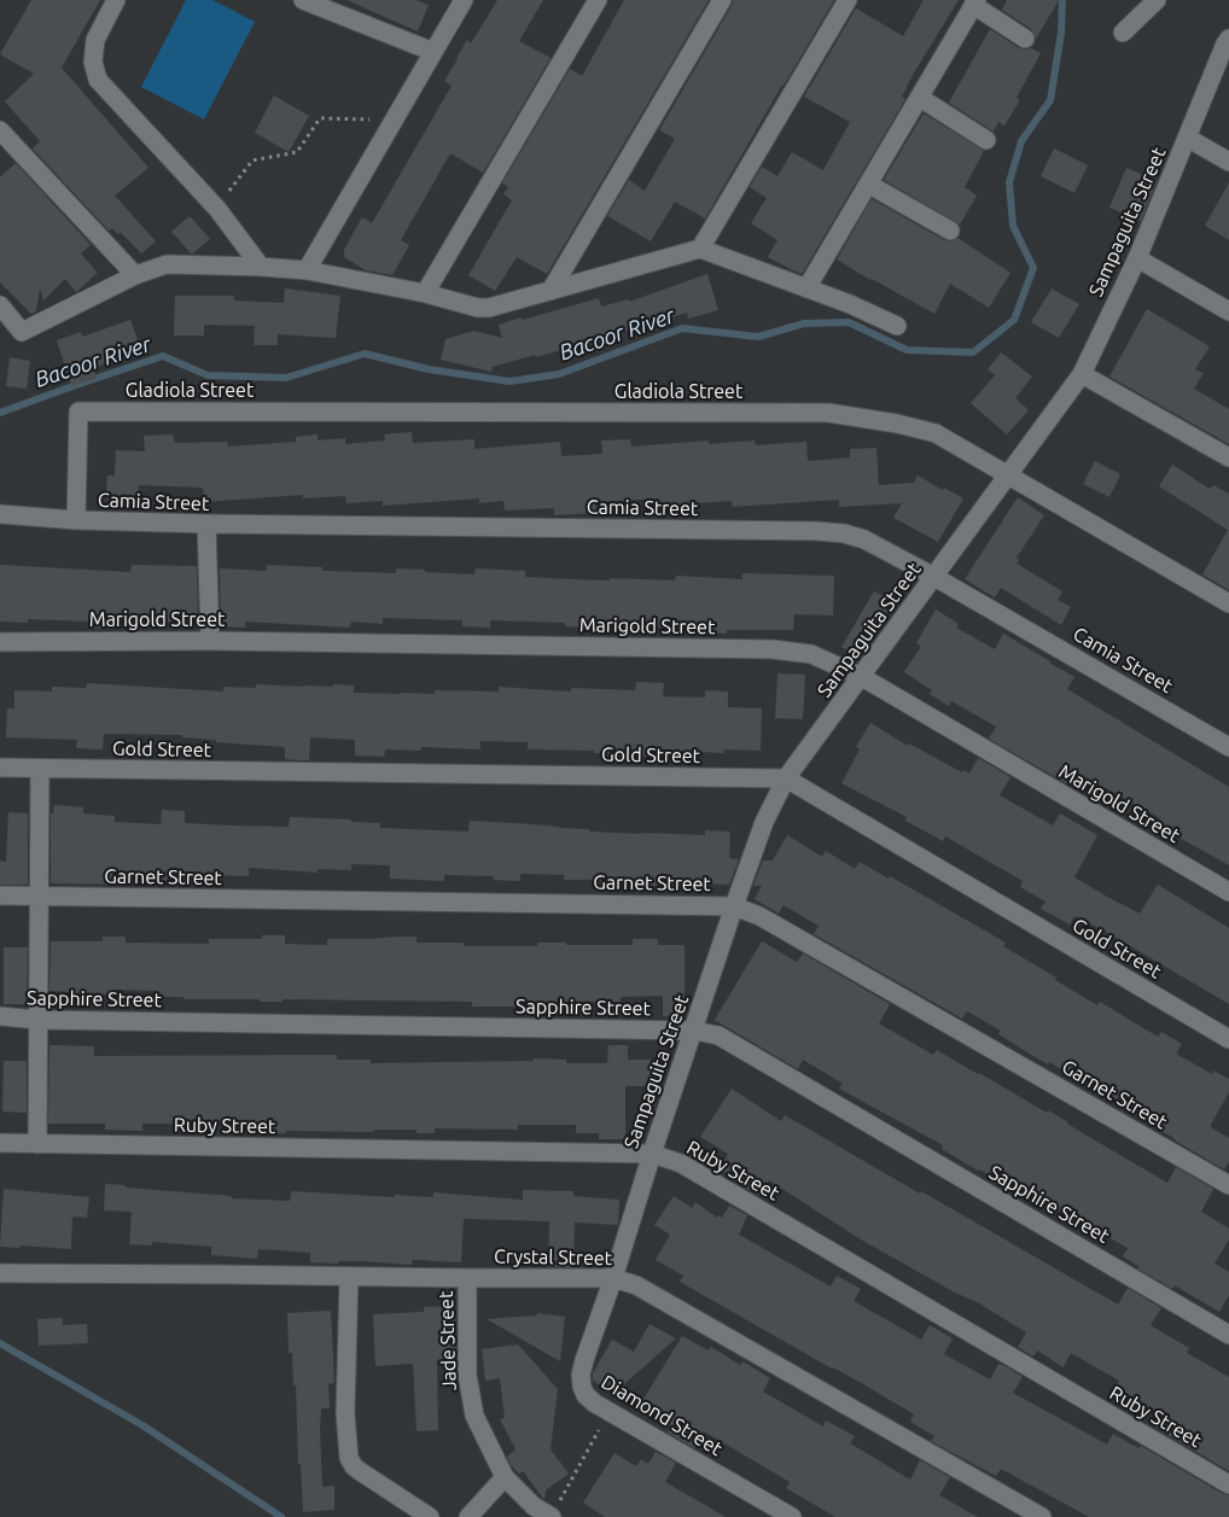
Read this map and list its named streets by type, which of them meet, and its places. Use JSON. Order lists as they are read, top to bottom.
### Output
{
  "streets": {
    "street": [
      "Sampaguita Street",
      "Gladiola Street",
      "Camia Street",
      "Marigold Street",
      "Gold Street",
      "Garnet Street",
      "Sapphire Street",
      "Ruby Street",
      "Crystal Street",
      "Jade Street",
      "Diamond Street"
    ]
  },
  "crossings": [
    ["Sampaguita Street", "Gladiola Street"],
    ["Sampaguita Street", "Camia Street"],
    ["Sampaguita Street", "Marigold Street"],
    ["Sampaguita Street", "Gold Street"],
    ["Sampaguita Street", "Garnet Street"],
    ["Sampaguita Street", "Sapphire Street"],
    ["Sampaguita Street", "Ruby Street"],
    ["Sampaguita Street", "Crystal Street"],
    ["Sampaguita Street", "Diamond Street"],
    ["Gladiola Street", "Camia Street"],
    ["Crystal Street", "Jade Street"],
    ["Crystal Street", "Diamond Street"]
  ],
  "water": ["Bacoor River"]
}
